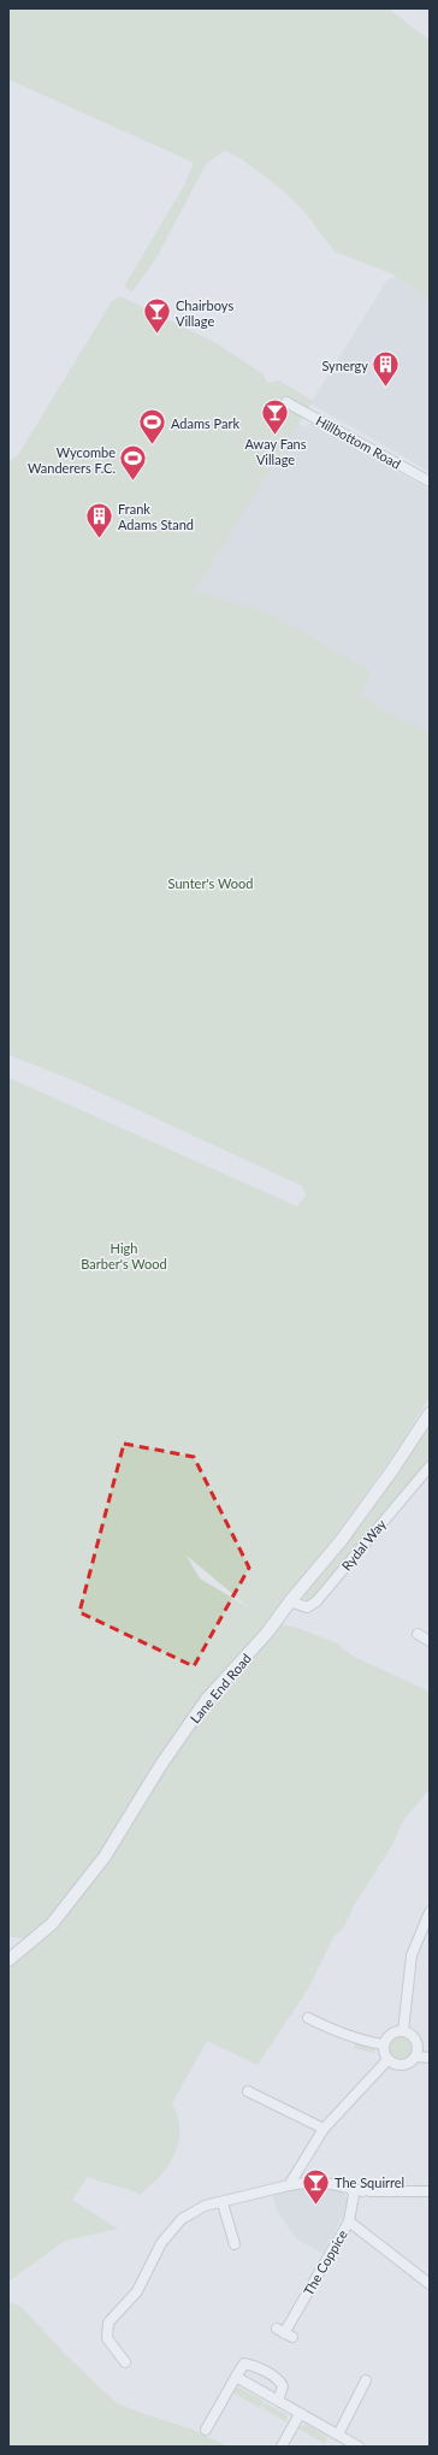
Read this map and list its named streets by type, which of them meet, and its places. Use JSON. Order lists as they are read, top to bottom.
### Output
{
  "streets": {
    "street": [
      "Hillbottom Road",
      "Rydal Way",
      "Lane End Road",
      "The Coppice"
    ]
  },
  "crossings": [
    ["Rydal Way", "Lane End Road"]
  ],
  "parks": ["Sunter's Wood", "High Barber's Wood"],
  "places": {
    "bar": ["Chairboys Village", "Away Fans Village", "The Squirrel"],
    "building": ["Synergy", "Frank Adams Stand"],
    "sports": ["Adams Park", "Wycombe Wanderers F.C."]
  }
}
